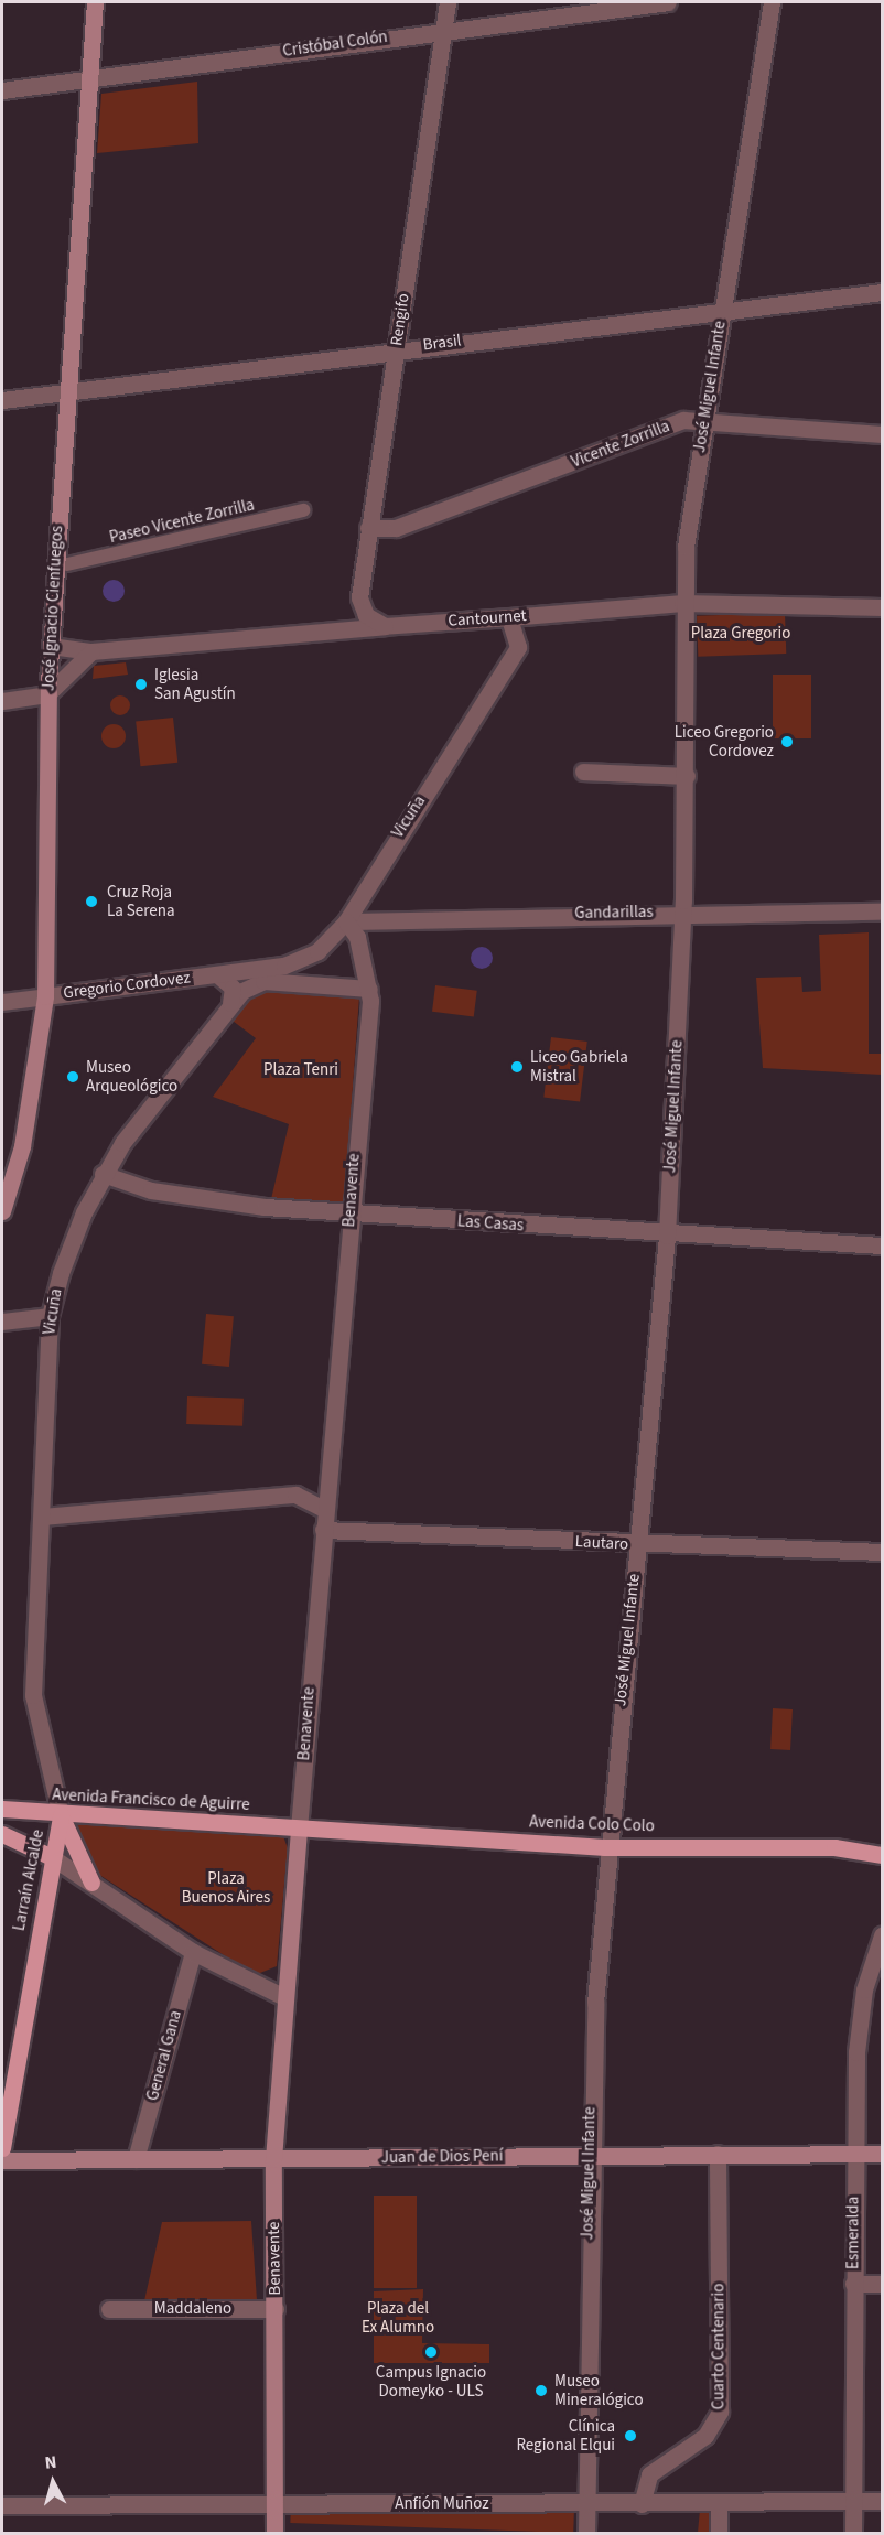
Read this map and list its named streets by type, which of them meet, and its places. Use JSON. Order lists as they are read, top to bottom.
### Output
{
  "streets": {
    "main road": [
      "José Ignacio Cienfuegos",
      "Benavente",
      "Avenida Francisco de Aguirre",
      "Avenida Colo Colo",
      "Larraín Alcalde",
      "Juan de Dios Pení"
    ],
    "street": [
      "Cristóbal Colón",
      "Rengifo",
      "Brasil",
      "José Miguel Infante",
      "Vicente Zorrilla",
      "Paseo Vicente Zorrilla",
      "Cantournet",
      "Vicuña",
      "Gandarillas",
      "Gregorio Cordovez",
      "Las Casas",
      "Lautaro",
      "General Gana",
      "Esmeralda",
      "Maddaleno",
      "Cuarto Centenario",
      "Anfión Muñoz"
    ]
  },
  "crossings": [
    ["Cristóbal Colón", "Rengifo"],
    ["Cristóbal Colón", "José Ignacio Cienfuegos"],
    ["Rengifo", "Brasil"],
    ["Rengifo", "Vicente Zorrilla"],
    ["Rengifo", "Cantournet"],
    ["Brasil", "José Miguel Infante"],
    ["Brasil", "José Ignacio Cienfuegos"],
    ["José Miguel Infante", "Vicente Zorrilla"],
    ["José Miguel Infante", "Cantournet"],
    ["José Miguel Infante", "Gandarillas"],
    ["José Miguel Infante", "Las Casas"],
    ["José Miguel Infante", "Lautaro"],
    ["José Miguel Infante", "Avenida Colo Colo"],
    ["José Miguel Infante", "Juan de Dios Pení"],
    ["José Miguel Infante", "Anfión Muñoz"],
    ["José Ignacio Cienfuegos", "Cantournet"],
    ["José Ignacio Cienfuegos", "Gregorio Cordovez"],
    ["Cantournet", "Vicuña"],
    ["Vicuña", "Gandarillas"],
    ["Vicuña", "Gregorio Cordovez"],
    ["Vicuña", "Benavente"],
    ["Vicuña", "Las Casas"],
    ["Vicuña", "Avenida Francisco de Aguirre"],
    ["Vicuña", "Larraín Alcalde"],
    ["Gandarillas", "Benavente"],
    ["Benavente", "Las Casas"],
    ["Benavente", "Lautaro"],
    ["Benavente", "Avenida Francisco de Aguirre"],
    ["Benavente", "Avenida Colo Colo"],
    ["Benavente", "Juan de Dios Pení"],
    ["Benavente", "Maddaleno"],
    ["Benavente", "Anfión Muñoz"],
    ["Avenida Francisco de Aguirre", "Avenida Colo Colo"],
    ["Avenida Francisco de Aguirre", "Larraín Alcalde"],
    ["General Gana", "Juan de Dios Pení"],
    ["Juan de Dios Pení", "Esmeralda"],
    ["Juan de Dios Pení", "Cuarto Centenario"],
    ["Esmeralda", "Anfión Muñoz"],
    ["Cuarto Centenario", "Anfión Muñoz"]
  ],
  "parks": [
    "Plaza Gregorio",
    "Plaza Tenri",
    "Plaza Buenos Aires",
    "Plaza del Ex Alumno"
  ],
  "places": [
    "Iglesia San Agustín",
    "Liceo Gregorio Cordovez",
    "Cruz Roja La Serena",
    "Liceo Gabriela Mistral",
    "Museo Arqueológico",
    "Campus Ignacio Domeyko - ULS",
    "Museo Mineralógico",
    "Clínica Regional Elqui"
  ],
  "north": "top"
}
